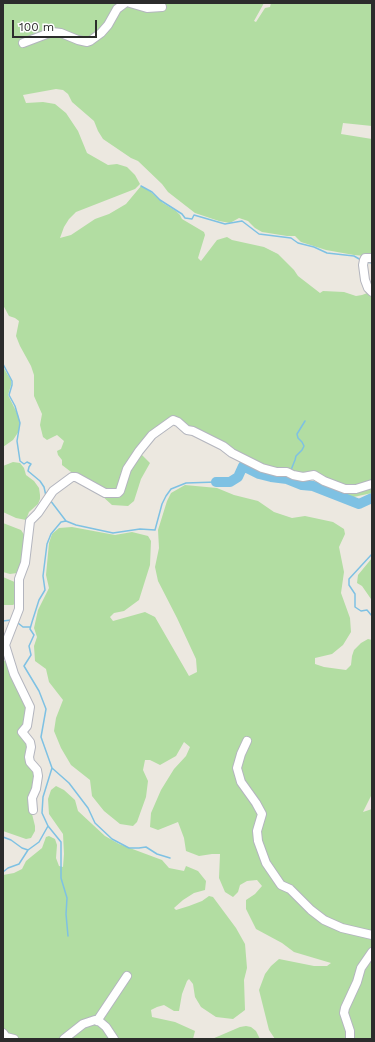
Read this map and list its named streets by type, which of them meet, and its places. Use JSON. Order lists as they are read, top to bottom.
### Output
{
  "scale_bar": "100 m"
}
